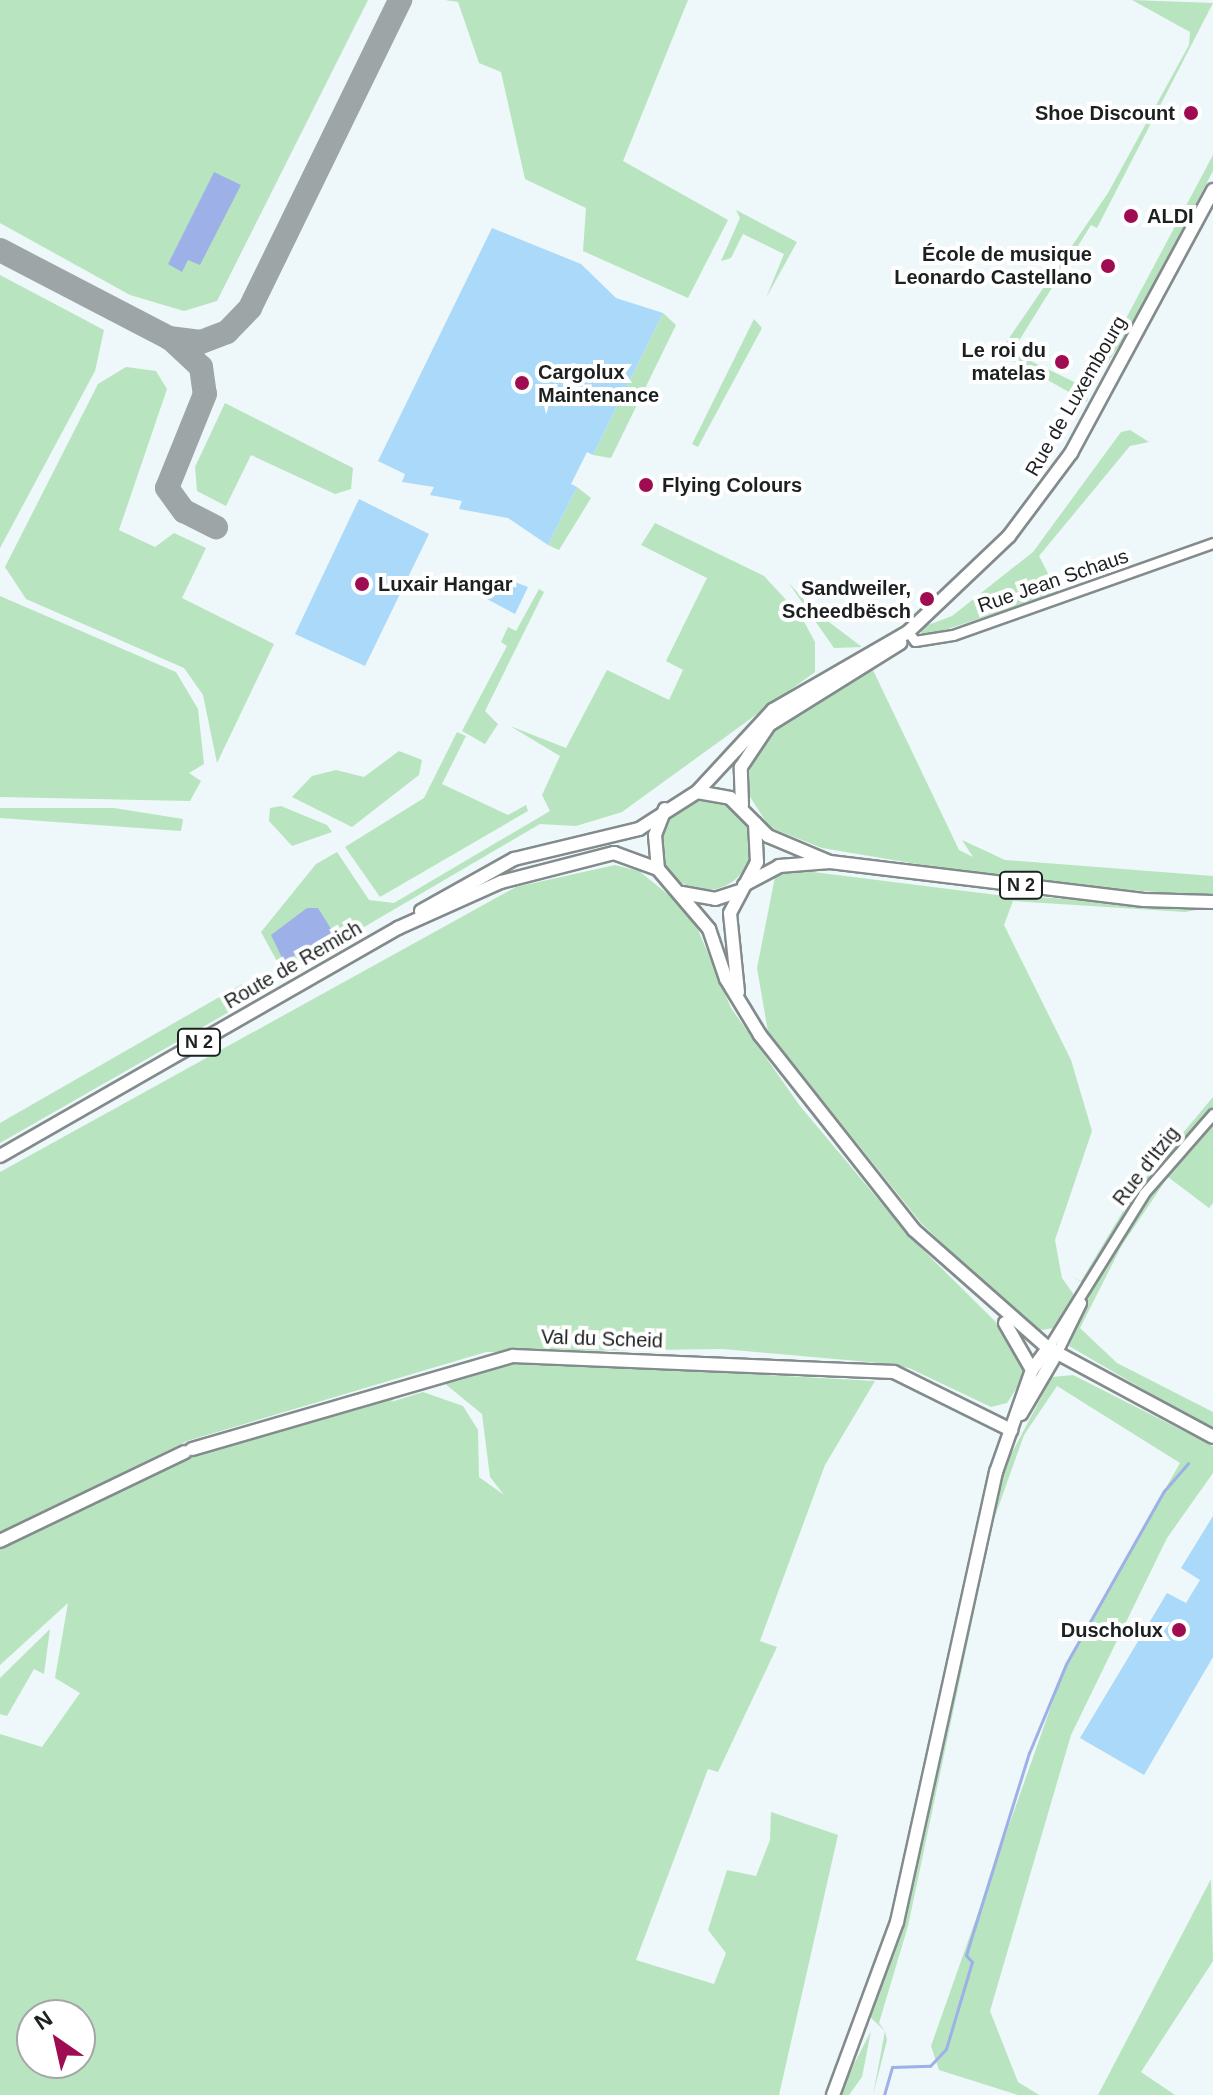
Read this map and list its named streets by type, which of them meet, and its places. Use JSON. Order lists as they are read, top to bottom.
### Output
{
  "streets": {
    "main road": [
      "Rue de Luxembourg",
      "N 2",
      "Route de Remich",
      "Val du Scheid"
    ],
    "street": ["Rue Jean Schaus", "Rue d'Itzig"]
  },
  "crossings": [
    ["Rue de Luxembourg", "Rue Jean Schaus"],
    ["Rue de Luxembourg", "N 2"],
    ["Rue de Luxembourg", "Route de Remich"],
    ["N 2", "Route de Remich"]
  ],
  "places": [
    "Shoe Discount",
    "ALDI",
    "École de musique Leonardo Castellano",
    "Le roi du matelas",
    "Cargolux Maintenance",
    "Flying Colours",
    "Luxair Hangar",
    "Sandweiler, Scheedbësch",
    "Duscholux"
  ],
  "north": "top left"
}
